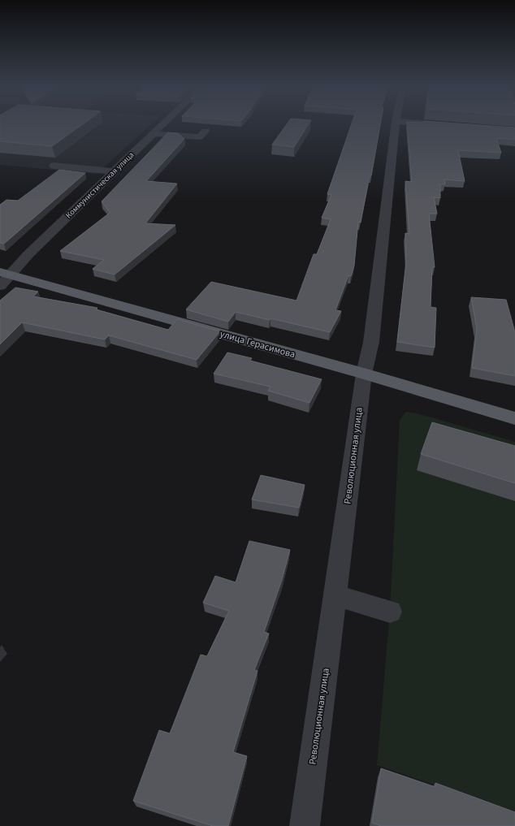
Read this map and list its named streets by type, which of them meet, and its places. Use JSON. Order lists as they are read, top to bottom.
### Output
{
  "streets": {
    "main road": ["улица Герасимова"],
    "street": ["Коммунистическая улица", "Революционная улица"]
  },
  "crossings": [
    ["Коммунистическая улица", "улица Герасимова"],
    ["улица Герасимова", "Революционная улица"]
  ]
}
